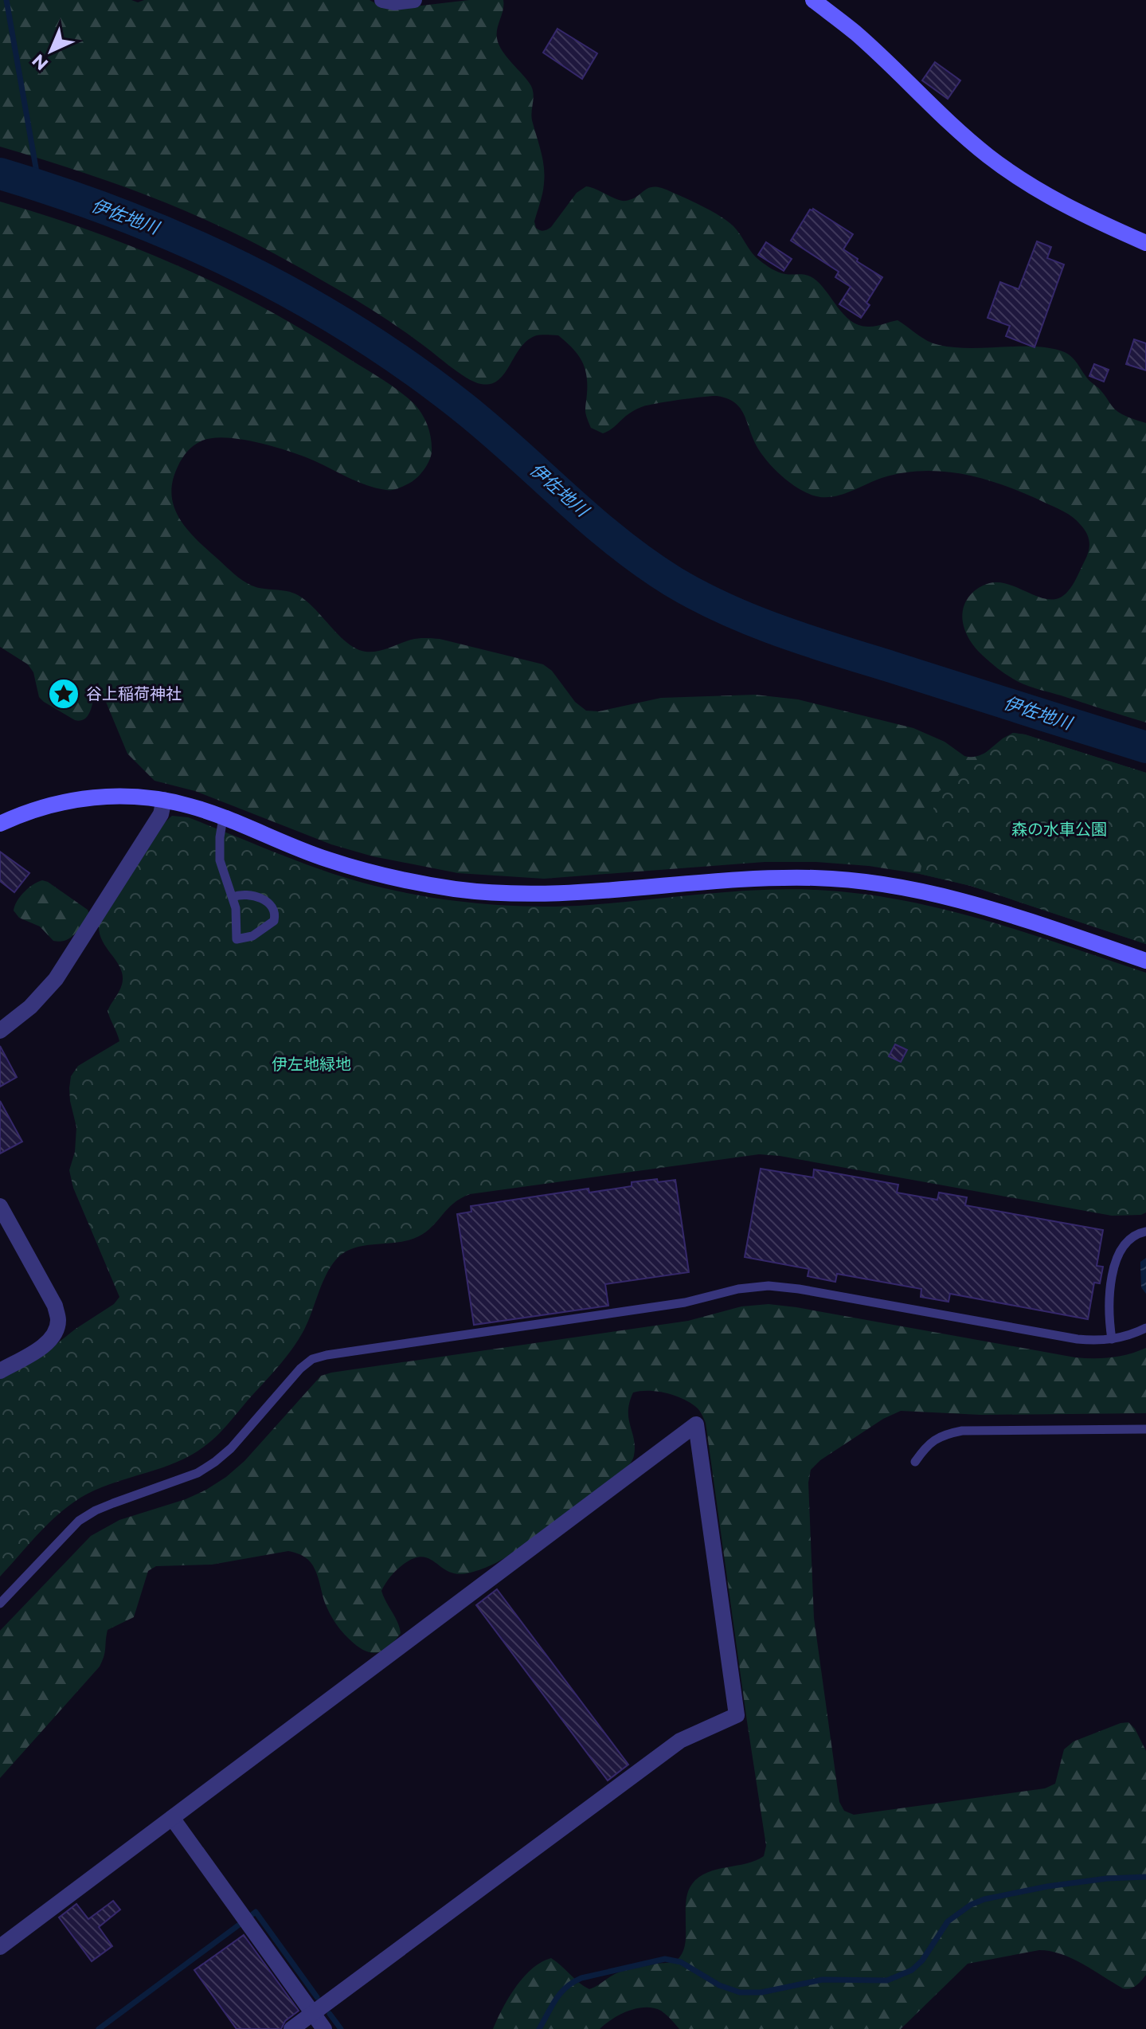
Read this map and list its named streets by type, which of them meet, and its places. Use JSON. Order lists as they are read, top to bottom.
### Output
{
  "water": ["伊佐地川"],
  "parks": ["森の水車公園", "伊左地緑地"],
  "places": {
    "place": ["谷上稲荷神社"]
  },
  "north": "bottom left"
}
